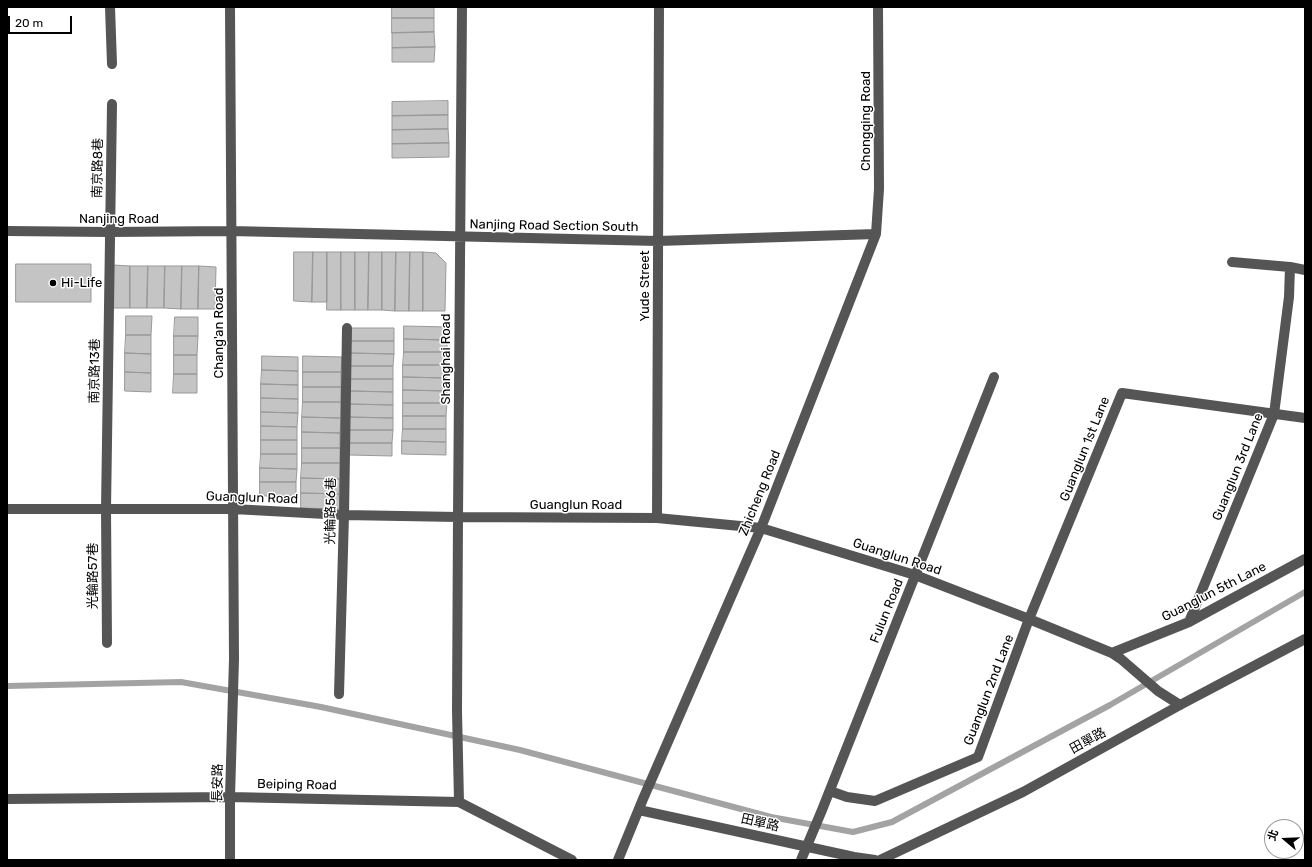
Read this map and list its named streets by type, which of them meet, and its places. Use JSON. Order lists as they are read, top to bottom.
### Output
{
  "streets": {
    "street": [
      "Chongqing Road",
      "南京路8巷",
      "Nanjing Road",
      "Nanjing Road Section South",
      "Yude Street",
      "Chang'an Road",
      "Shanghai Road",
      "南京路13巷",
      "Guanglun 1st Lane",
      "Guanglun 3rd Lane",
      "Zhicheng Road",
      "Guanglun Road",
      "光輪路56巷",
      "光輪路57巷",
      "Guanglun 5th Lane",
      "Fulun Road",
      "Guanglun 2nd Lane",
      "田單路",
      "長安路",
      "Beiping Road"
    ]
  },
  "crossings": [
    ["Chongqing Road", "Nanjing Road Section South"],
    ["Chongqing Road", "Zhicheng Road"],
    ["南京路8巷", "Nanjing Road"],
    ["南京路8巷", "南京路13巷"],
    ["Nanjing Road", "Nanjing Road Section South"],
    ["Nanjing Road", "Chang'an Road"],
    ["Nanjing Road", "南京路13巷"],
    ["Nanjing Road Section South", "Yude Street"],
    ["Nanjing Road Section South", "Chang'an Road"],
    ["Nanjing Road Section South", "Shanghai Road"],
    ["Nanjing Road Section South", "Zhicheng Road"],
    ["Yude Street", "Guanglun Road"],
    ["Chang'an Road", "Guanglun Road"],
    ["Chang'an Road", "長安路"],
    ["Shanghai Road", "Guanglun Road"],
    ["Shanghai Road", "Beiping Road"],
    ["南京路13巷", "Guanglun Road"],
    ["南京路13巷", "光輪路57巷"],
    ["Guanglun 1st Lane", "Guanglun 3rd Lane"],
    ["Guanglun 1st Lane", "Guanglun Road"],
    ["Guanglun 1st Lane", "Guanglun 2nd Lane"],
    ["Guanglun 3rd Lane", "Guanglun 5th Lane"],
    ["Zhicheng Road", "Guanglun Road"],
    ["Zhicheng Road", "田單路"],
    ["Guanglun Road", "光輪路56巷"],
    ["Guanglun Road", "光輪路57巷"],
    ["Guanglun Road", "Guanglun 5th Lane"],
    ["Guanglun Road", "Fulun Road"],
    ["Guanglun Road", "Guanglun 2nd Lane"],
    ["Guanglun Road", "田單路"],
    ["Fulun Road", "Guanglun 2nd Lane"],
    ["Fulun Road", "田單路"],
    ["長安路", "Beiping Road"]
  ],
  "places": ["Hi-Life"],
  "scale_bar": "20 m",
  "north": "left"
}
